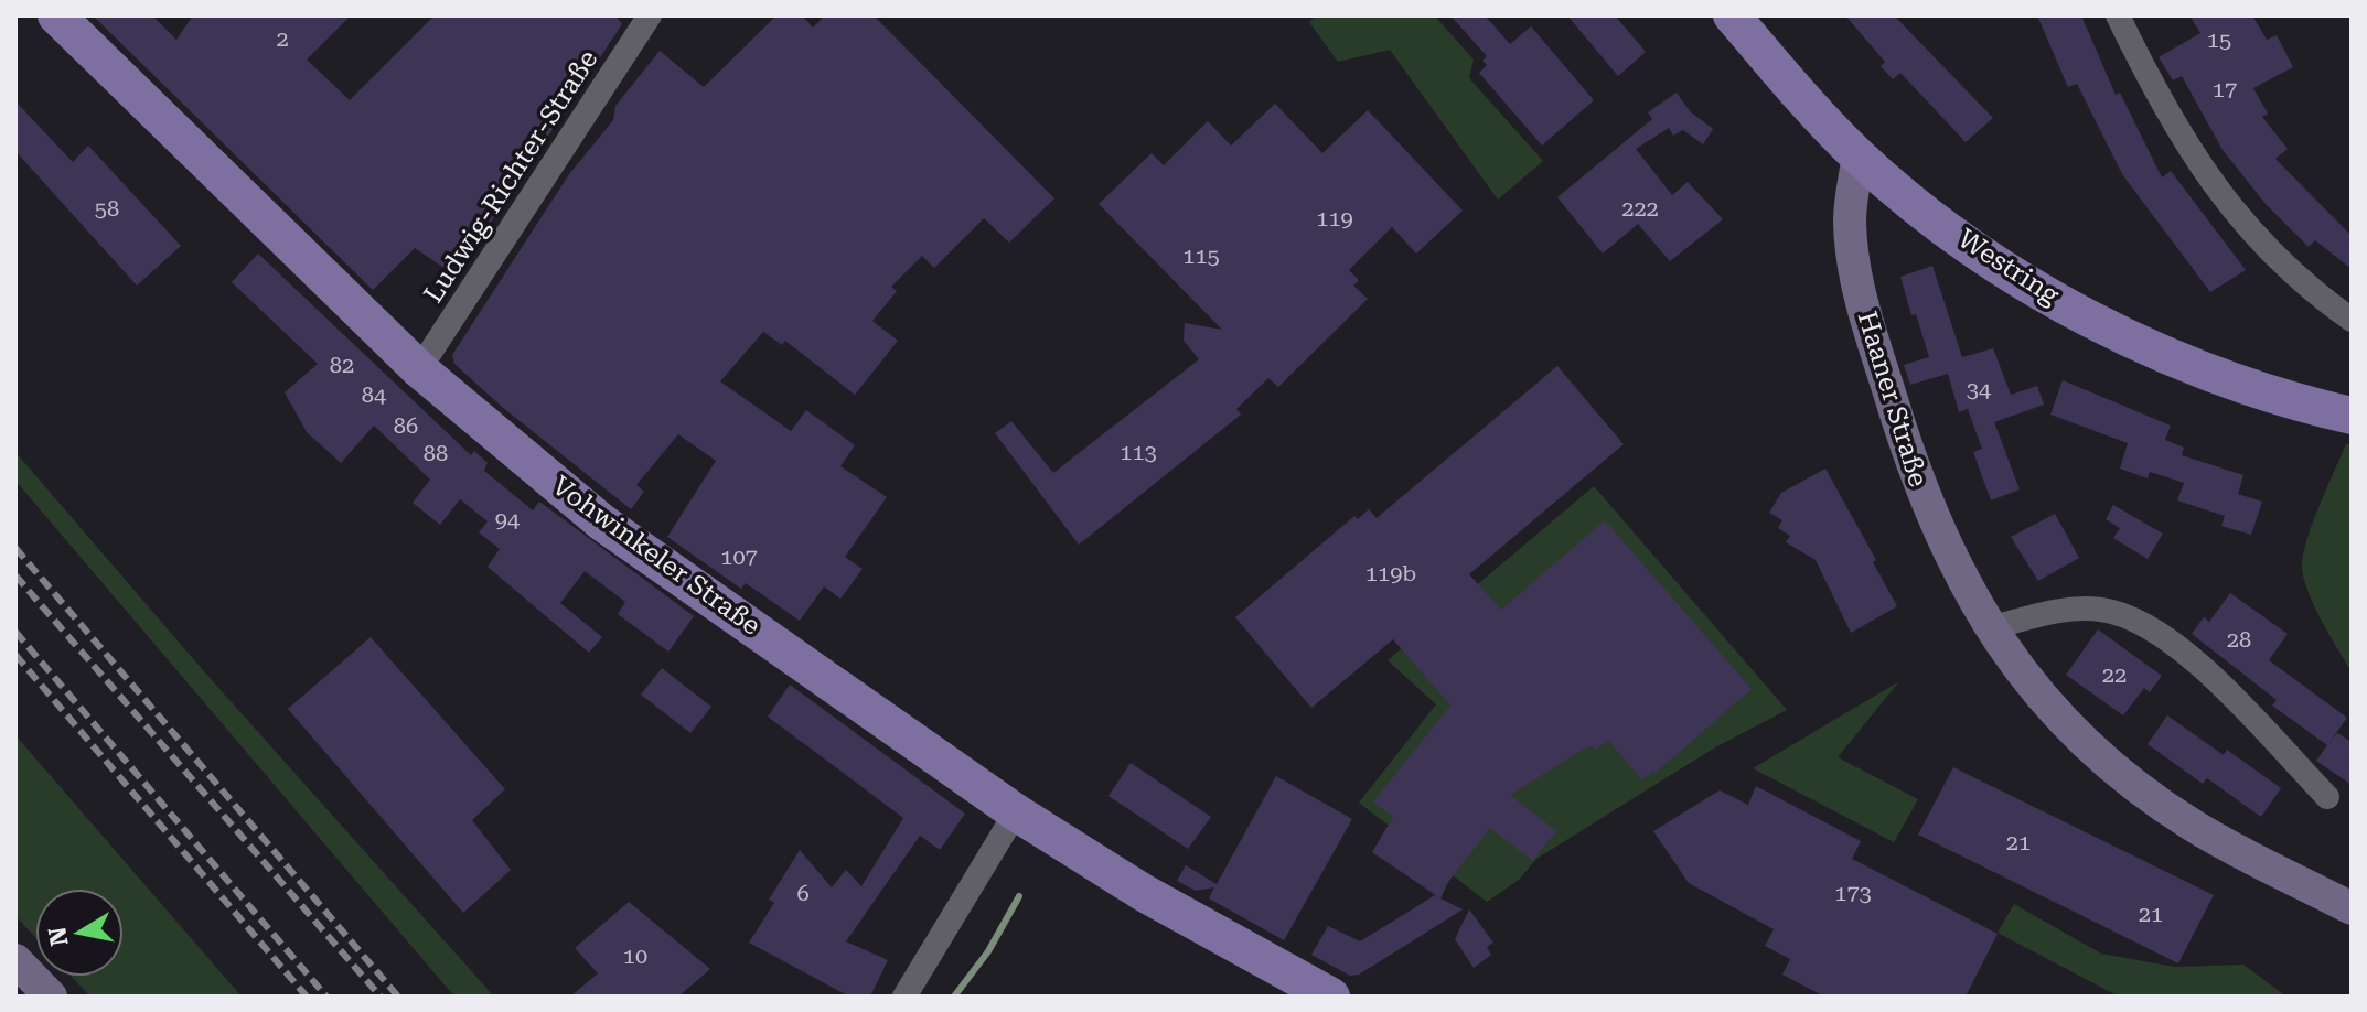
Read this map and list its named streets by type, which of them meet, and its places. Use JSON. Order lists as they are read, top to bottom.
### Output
{
  "streets": {
    "main road": ["Westring", "Haaner Straße", "Vohwinkeler Straße"],
    "street": ["Ludwig-Richter-Straße"]
  },
  "crossings": [
    ["Ludwig-Richter-Straße", "Vohwinkeler Straße"],
    ["Westring", "Haaner Straße"]
  ],
  "house_numbers": [
    "2",
    "15",
    "17",
    "58",
    "222",
    "119",
    "115",
    "82",
    "34",
    "84",
    "86",
    "113",
    "88",
    "94",
    "107",
    "119b",
    "28",
    "22",
    "21",
    "6",
    "173",
    "21",
    "10"
  ],
  "north": "left"
}
